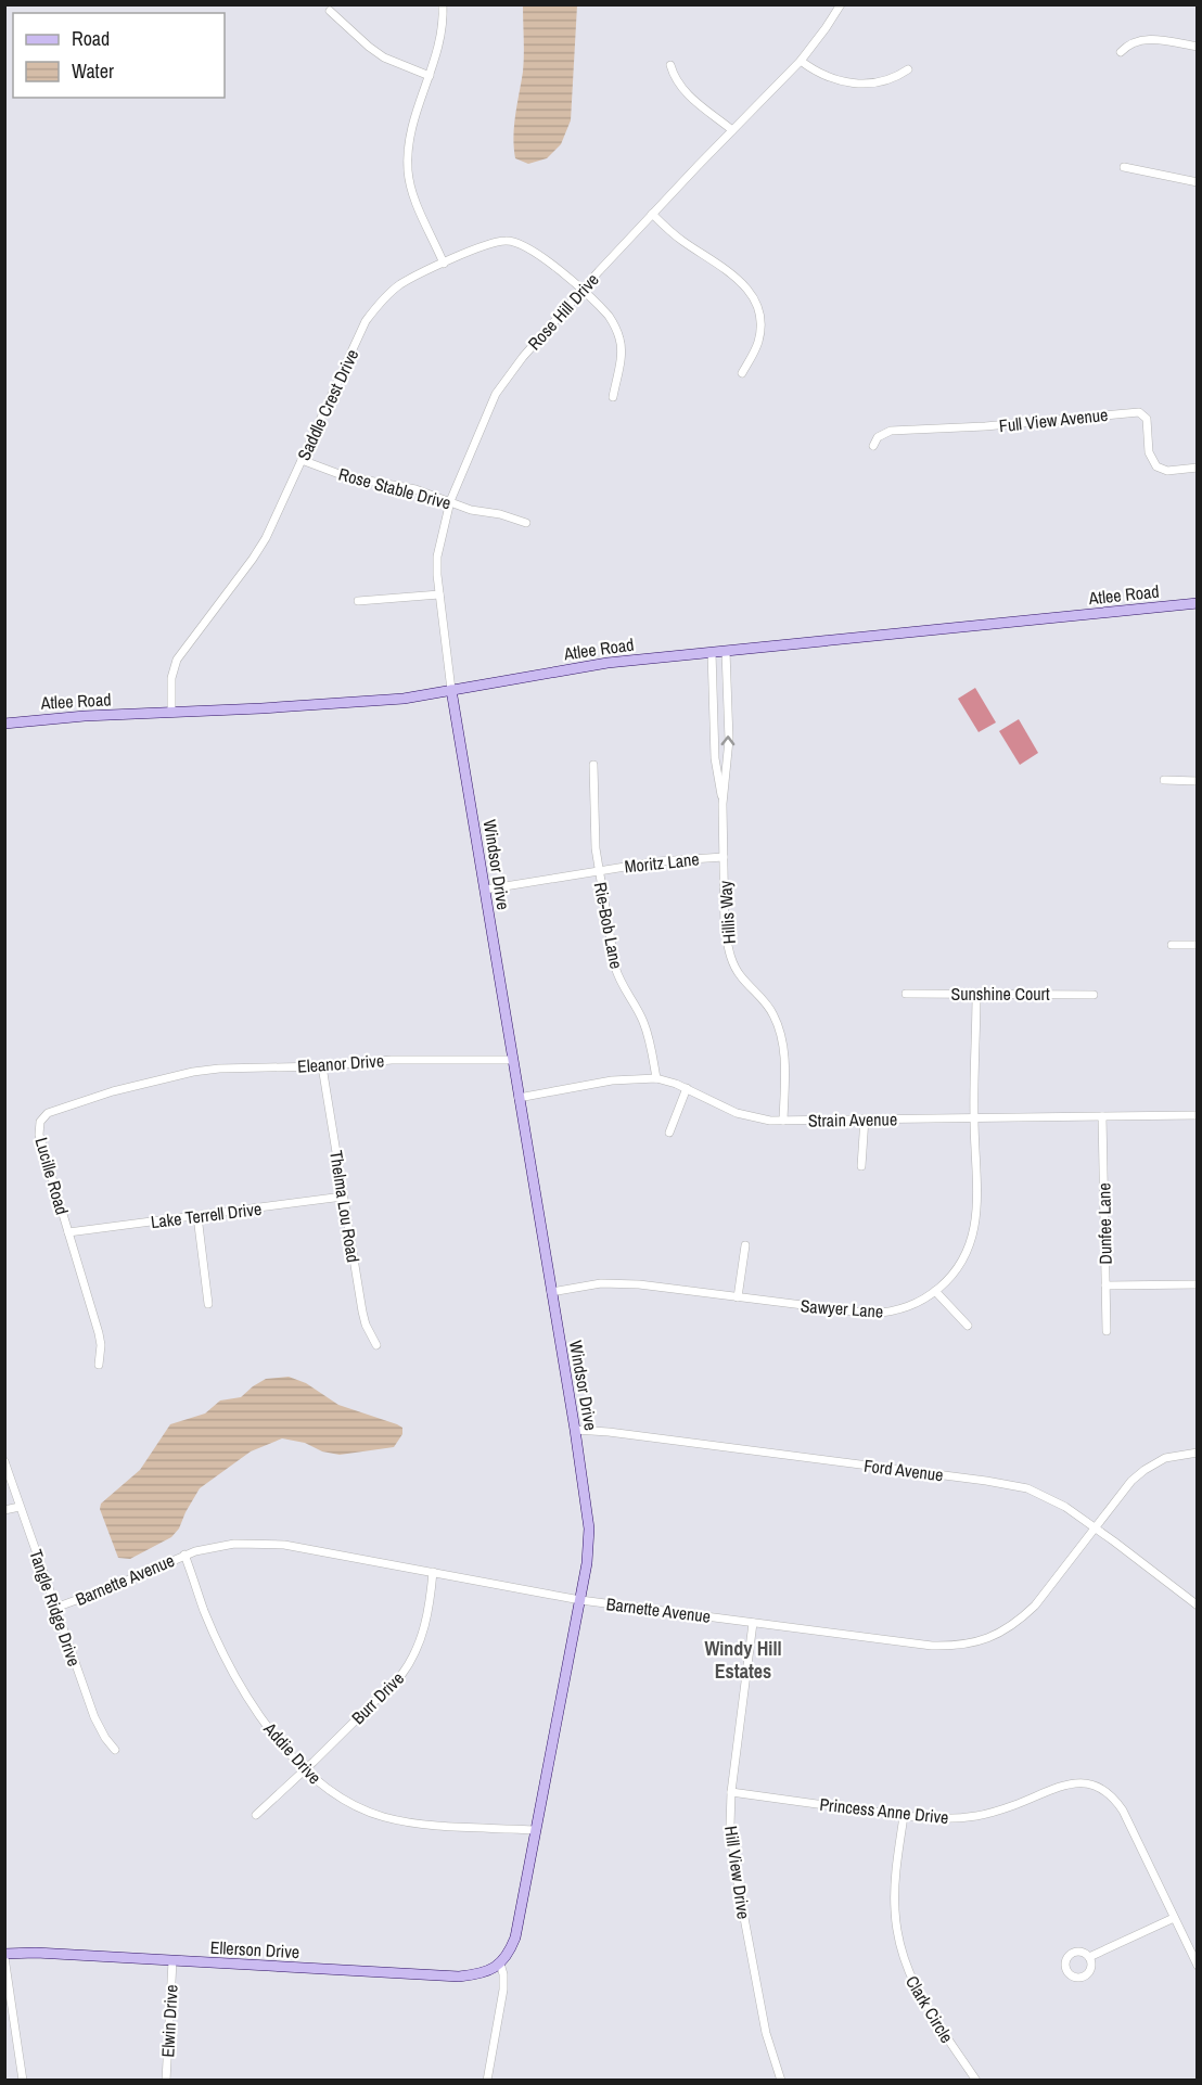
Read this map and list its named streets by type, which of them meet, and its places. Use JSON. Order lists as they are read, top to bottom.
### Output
{
  "streets": {
    "street": [
      "Rose Hill Drive",
      "Saddle Crest Drive",
      "Full View Avenue",
      "Rose Stable Drive",
      "Atlee Road",
      "Moritz Lane",
      "Windsor Drive",
      "Hillis Way",
      "Rie-Bob Lane",
      "Sunshine Court",
      "Eleanor Drive",
      "Strain Avenue",
      "Lucille Road",
      "Thelma Lou Road",
      "Lake Terrell Drive",
      "Dunfee Lane",
      "Sawyer Lane",
      "Ford Avenue",
      "Barnette Avenue",
      "Tangle Ridge Drive",
      "Burr Drive",
      "Addie Drive",
      "Princess Anne Drive",
      "Hill View Drive",
      "Ellerson Drive",
      "Clark Circle",
      "Elwin Drive"
    ]
  },
  "crossings": [
    ["Rose Hill Drive", "Saddle Crest Drive"],
    ["Rose Hill Drive", "Rose Stable Drive"],
    ["Rose Hill Drive", "Atlee Road"],
    ["Rose Hill Drive", "Windsor Drive"],
    ["Saddle Crest Drive", "Rose Stable Drive"],
    ["Saddle Crest Drive", "Atlee Road"],
    ["Atlee Road", "Windsor Drive"],
    ["Atlee Road", "Hillis Way"],
    ["Moritz Lane", "Windsor Drive"],
    ["Moritz Lane", "Hillis Way"],
    ["Moritz Lane", "Rie-Bob Lane"],
    ["Windsor Drive", "Eleanor Drive"],
    ["Windsor Drive", "Strain Avenue"],
    ["Windsor Drive", "Sawyer Lane"],
    ["Windsor Drive", "Ford Avenue"],
    ["Windsor Drive", "Barnette Avenue"],
    ["Windsor Drive", "Addie Drive"],
    ["Windsor Drive", "Ellerson Drive"],
    ["Hillis Way", "Strain Avenue"],
    ["Rie-Bob Lane", "Strain Avenue"],
    ["Sunshine Court", "Sawyer Lane"],
    ["Eleanor Drive", "Lucille Road"],
    ["Eleanor Drive", "Thelma Lou Road"],
    ["Strain Avenue", "Dunfee Lane"],
    ["Strain Avenue", "Sawyer Lane"],
    ["Lucille Road", "Lake Terrell Drive"],
    ["Thelma Lou Road", "Lake Terrell Drive"],
    ["Ford Avenue", "Barnette Avenue"],
    ["Barnette Avenue", "Tangle Ridge Drive"],
    ["Barnette Avenue", "Burr Drive"],
    ["Barnette Avenue", "Addie Drive"],
    ["Barnette Avenue", "Hill View Drive"],
    ["Burr Drive", "Addie Drive"],
    ["Princess Anne Drive", "Hill View Drive"],
    ["Princess Anne Drive", "Clark Circle"],
    ["Ellerson Drive", "Elwin Drive"]
  ],
  "districts": ["Windy Hill Estates"],
  "legend": ["Road", "Water"]
}
